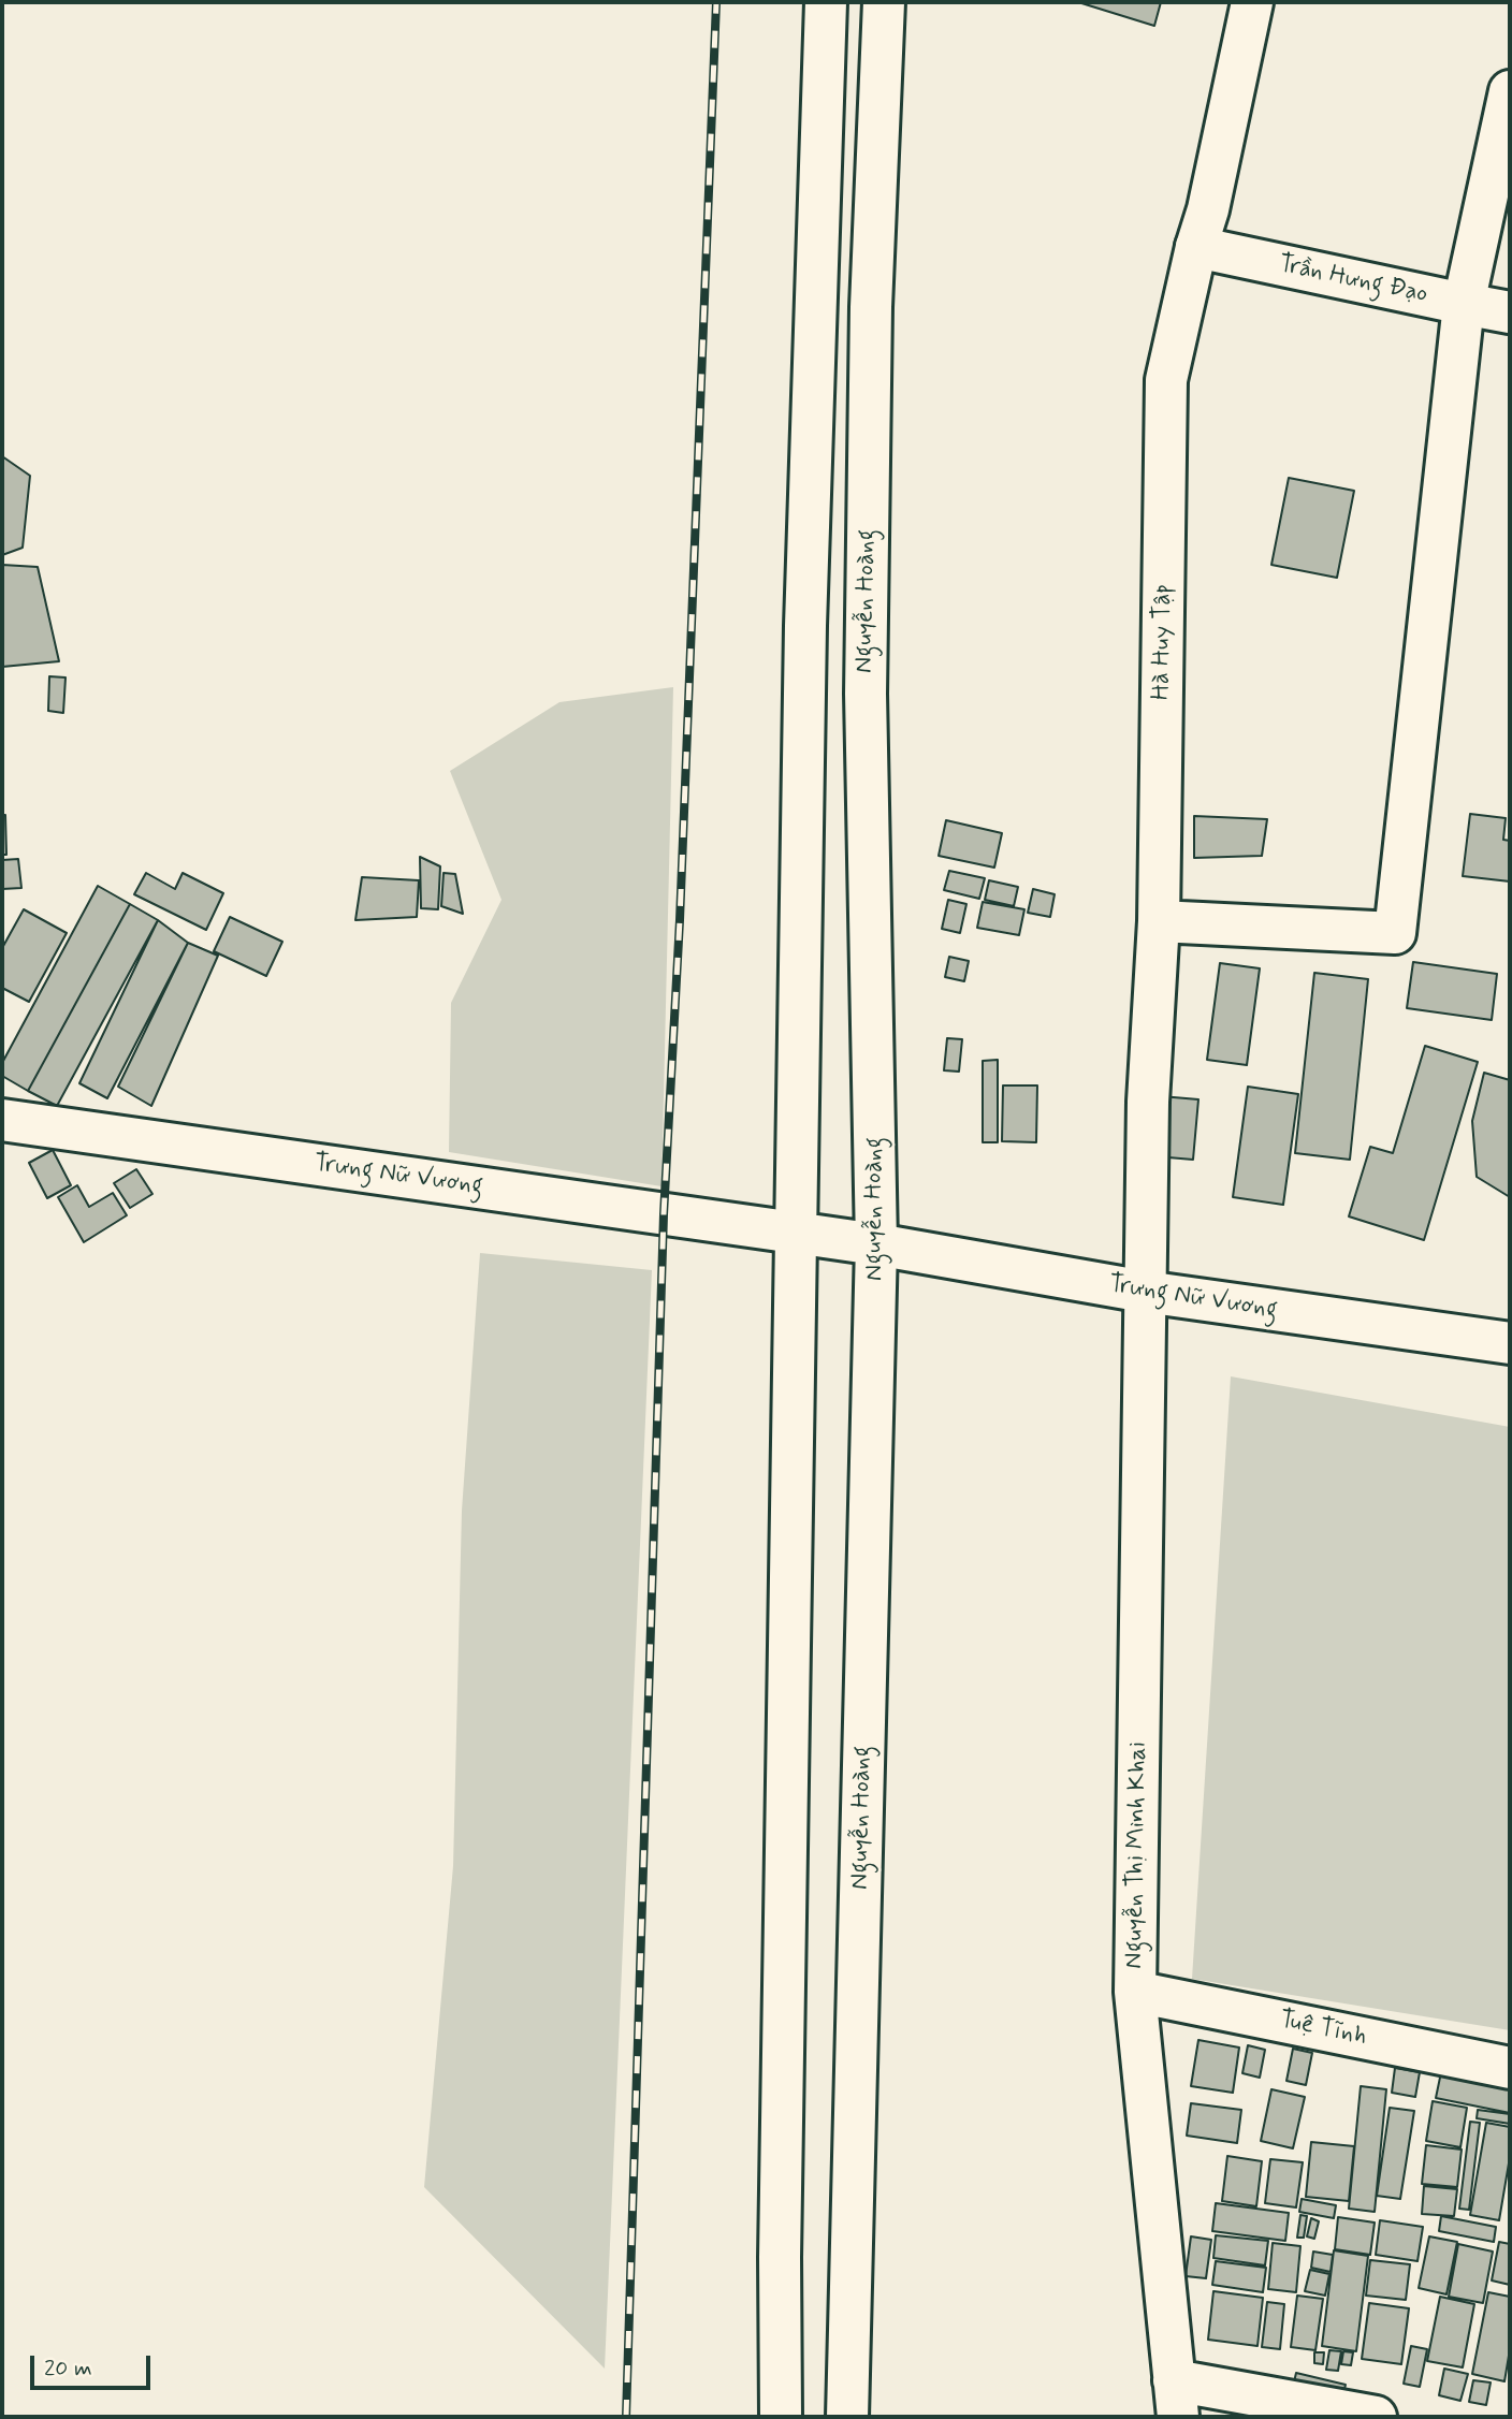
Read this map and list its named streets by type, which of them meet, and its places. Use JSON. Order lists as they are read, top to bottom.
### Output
{
  "streets": {
    "main road": [
      "Trần Hưng Đạo",
      "Nguyễn Hoàng",
      "Hà Huy Tập",
      "Trưng Nữ Vương",
      "Nguyễn Thị Minh Khai",
      "Tuệ Tĩnh"
    ]
  },
  "crossings": [
    ["Trần Hưng Đạo", "Hà Huy Tập"],
    ["Nguyễn Hoàng", "Trưng Nữ Vương"],
    ["Hà Huy Tập", "Trưng Nữ Vương"],
    ["Hà Huy Tập", "Nguyễn Thị Minh Khai"],
    ["Trưng Nữ Vương", "Nguyễn Thị Minh Khai"],
    ["Nguyễn Thị Minh Khai", "Tuệ Tĩnh"]
  ],
  "scale_bar": "20 m"
}
